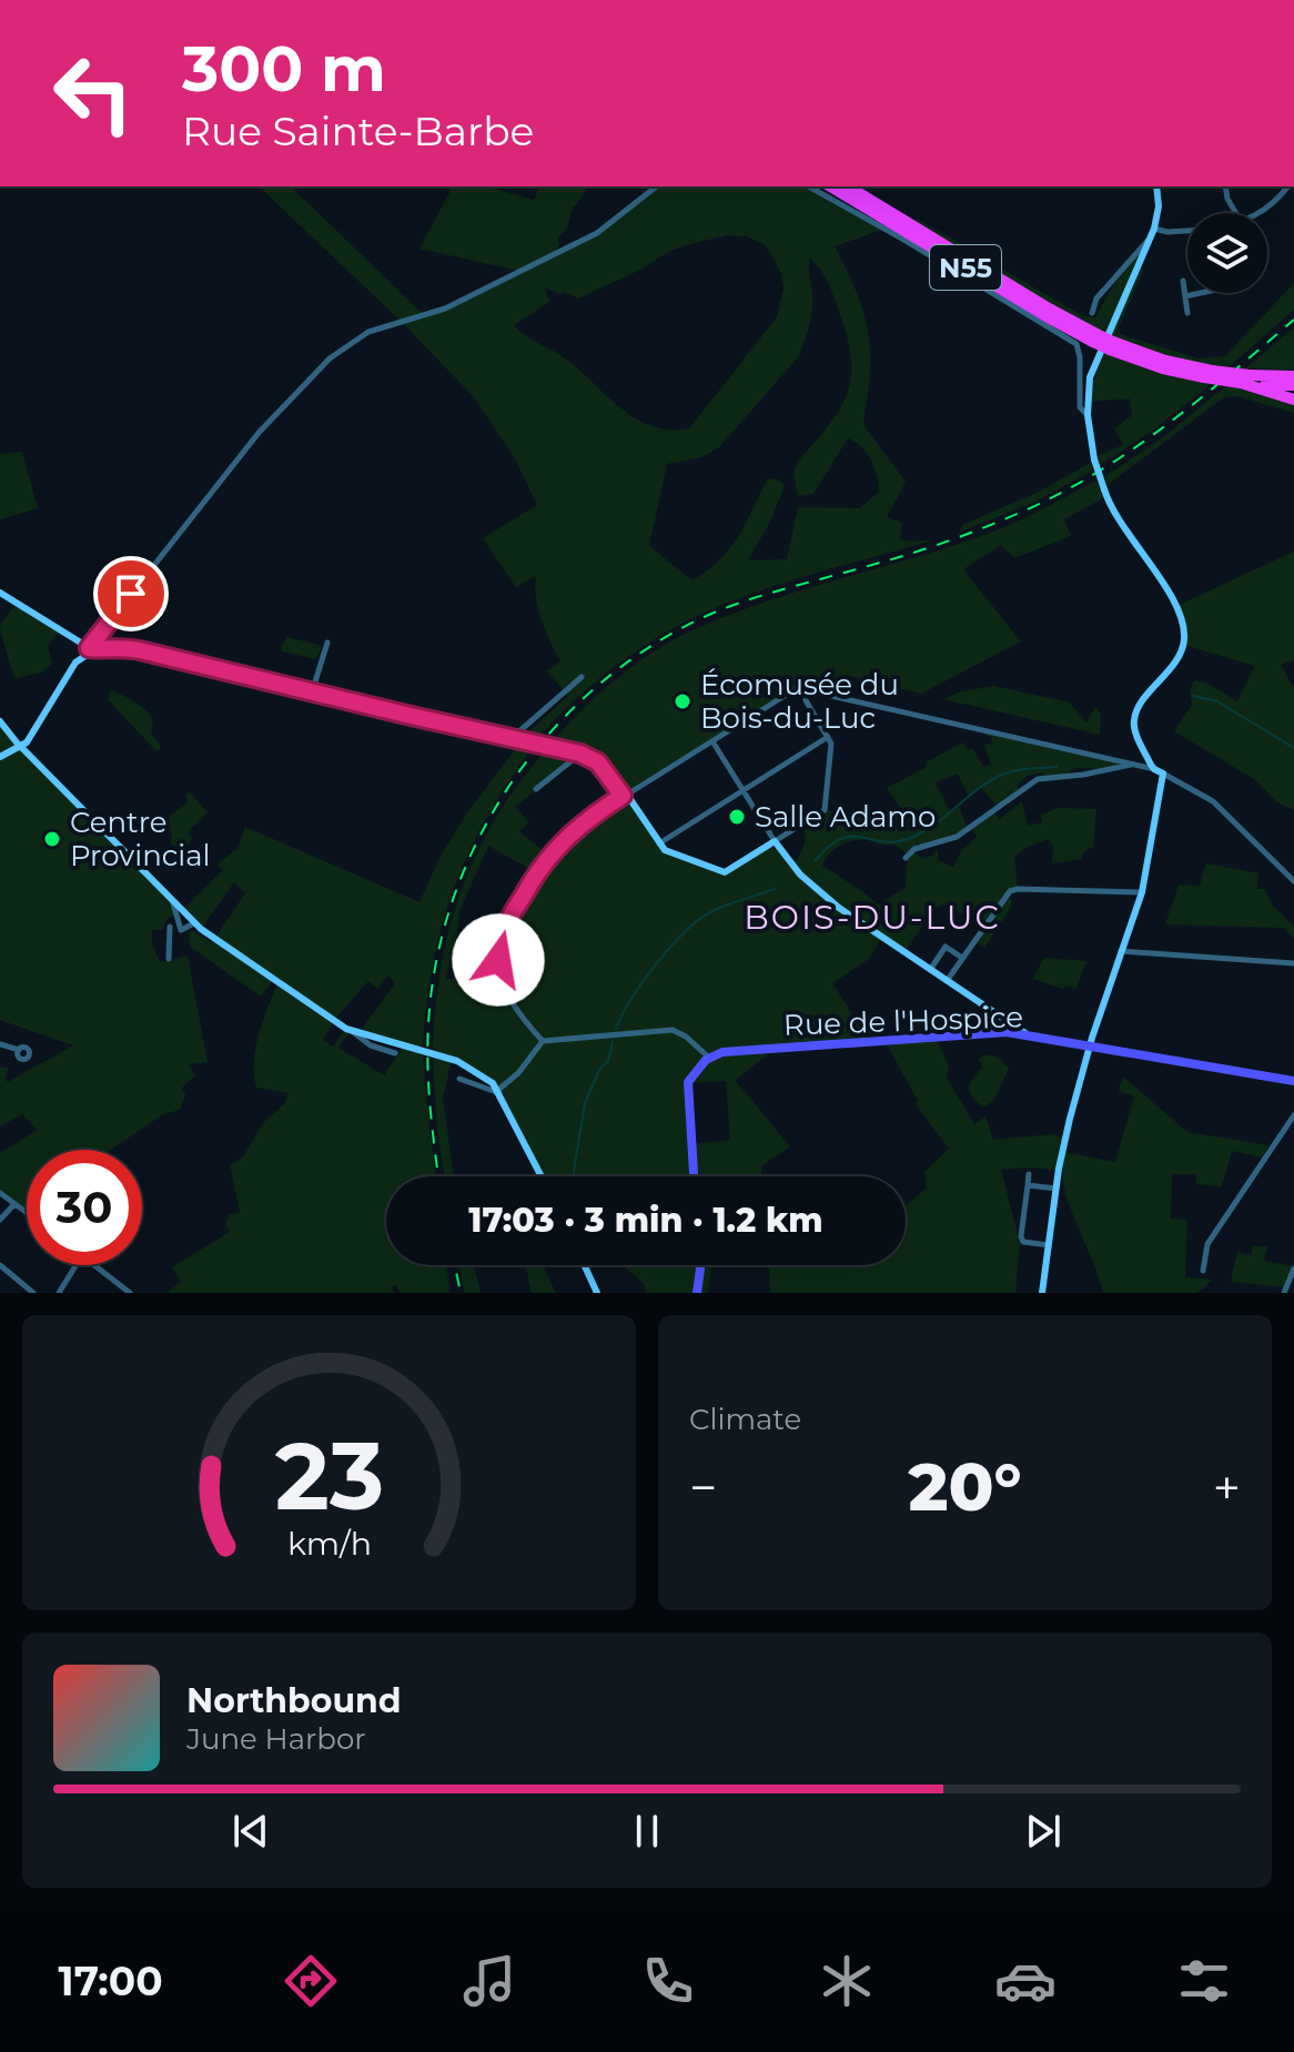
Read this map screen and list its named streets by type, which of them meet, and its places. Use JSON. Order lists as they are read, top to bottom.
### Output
{
  "streets": {
    "highway": ["N55"],
    "main road": ["Rue de l'Hospice"]
  },
  "districts": ["BOIS-DU-LUC"],
  "places": ["Écomusée du Bois-du-Luc", "Salle Adamo", "Centre Provincial"],
  "page": {
    "turn": ["300 m", "Rue Sainte-Barbe"],
    "limit": "30",
    "trip": "17:03 · 3 min · 1.2 km",
    "tile": "Climate",
    "heat": ["−", "20°", "+"],
    "song": ["Northbound", "June Harbor"],
    "tabs": "17:00",
    "gauge": ["23", "km/h"]
  }
}
